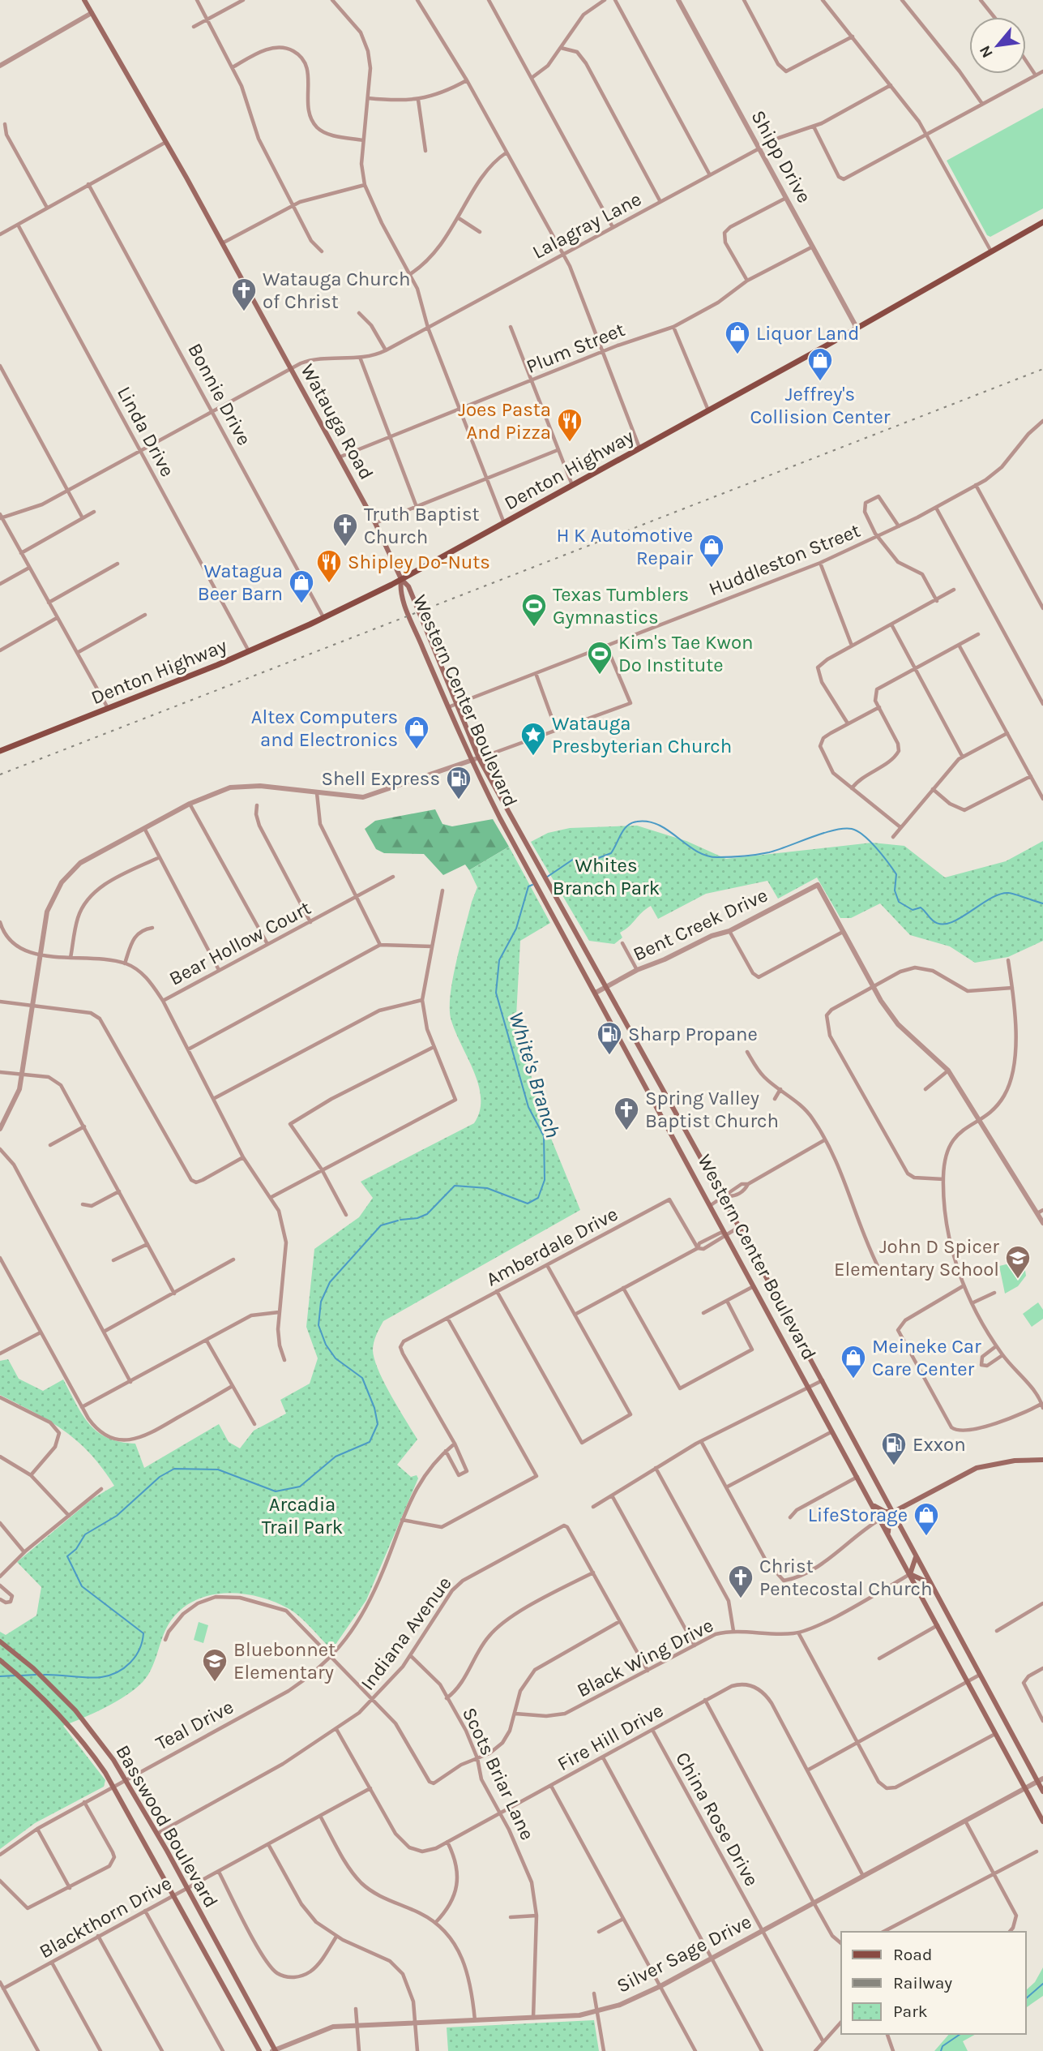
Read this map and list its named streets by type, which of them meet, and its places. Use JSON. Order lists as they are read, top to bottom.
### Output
{
  "streets": {
    "main road": [
      "Watauga Road",
      "Denton Highway",
      "Western Center Boulevard",
      "Basswood Boulevard"
    ],
    "street": [
      "Shipp Drive",
      "Lalagray Lane",
      "Plum Street",
      "Bonnie Drive",
      "Linda Drive",
      "Huddleston Street",
      "Bent Creek Drive",
      "Bear Hollow Court",
      "Amberdale Drive",
      "Indiana Avenue",
      "Black Wing Drive",
      "Teal Drive",
      "Fire Hill Drive",
      "Scots Briar Lane",
      "China Rose Drive",
      "Blackthorn Drive",
      "Silver Sage Drive"
    ]
  },
  "crossings": [
    ["Shipp Drive", "Lalagray Lane"],
    ["Shipp Drive", "Plum Street"],
    ["Shipp Drive", "Denton Highway"],
    ["Lalagray Lane", "Bonnie Drive"],
    ["Lalagray Lane", "Watauga Road"],
    ["Lalagray Lane", "Linda Drive"],
    ["Plum Street", "Watauga Road"],
    ["Bonnie Drive", "Denton Highway"],
    ["Watauga Road", "Denton Highway"],
    ["Watauga Road", "Huddleston Street"],
    ["Watauga Road", "Western Center Boulevard"],
    ["Watauga Road", "Bent Creek Drive"],
    ["Linda Drive", "Denton Highway"],
    ["Denton Highway", "Western Center Boulevard"],
    ["Huddleston Street", "Western Center Boulevard"],
    ["Western Center Boulevard", "Bent Creek Drive"],
    ["Western Center Boulevard", "Black Wing Drive"],
    ["Western Center Boulevard", "Silver Sage Drive"],
    ["Amberdale Drive", "Teal Drive"],
    ["Indiana Avenue", "Fire Hill Drive"],
    ["Indiana Avenue", "Scots Briar Lane"],
    ["Indiana Avenue", "Basswood Boulevard"],
    ["Teal Drive", "Basswood Boulevard"],
    ["Fire Hill Drive", "Scots Briar Lane"],
    ["Fire Hill Drive", "China Rose Drive"],
    ["Fire Hill Drive", "Blackthorn Drive"],
    ["Fire Hill Drive", "Silver Sage Drive"],
    ["Scots Briar Lane", "Silver Sage Drive"],
    ["China Rose Drive", "Silver Sage Drive"],
    ["Basswood Boulevard", "Blackthorn Drive"],
    ["Basswood Boulevard", "Silver Sage Drive"]
  ],
  "water": ["White's Branch"],
  "parks": ["Whites Branch Park", "Arcadia Trail Park"],
  "places": {
    "church": [
      "Watauga Church of Christ",
      "Truth Baptist Church",
      "Spring Valley Baptist Church",
      "Christ Pentecostal Church"
    ],
    "shop": [
      "Liquor Land",
      "Jeffrey's Collision Center",
      "H K Automotive Repair",
      "Watagua Beer Barn",
      "Altex Computers and Electronics",
      "Meineke Car Care Center",
      "LifeStorage"
    ],
    "restaurant": ["Joes Pasta And Pizza", "Shipley Do-Nuts"],
    "sports": ["Texas Tumblers Gymnastics", "Kim's Tae Kwon Do Institute"],
    "place": ["Watauga Presbyterian Church"],
    "fuel station": ["Shell Express", "Sharp Propane", "Exxon"],
    "school or university": ["John D Spicer Elementary School", "Bluebonnet Elementary"]
  },
  "legend": ["Road", "Railway", "Park"],
  "north": "bottom left"
}
